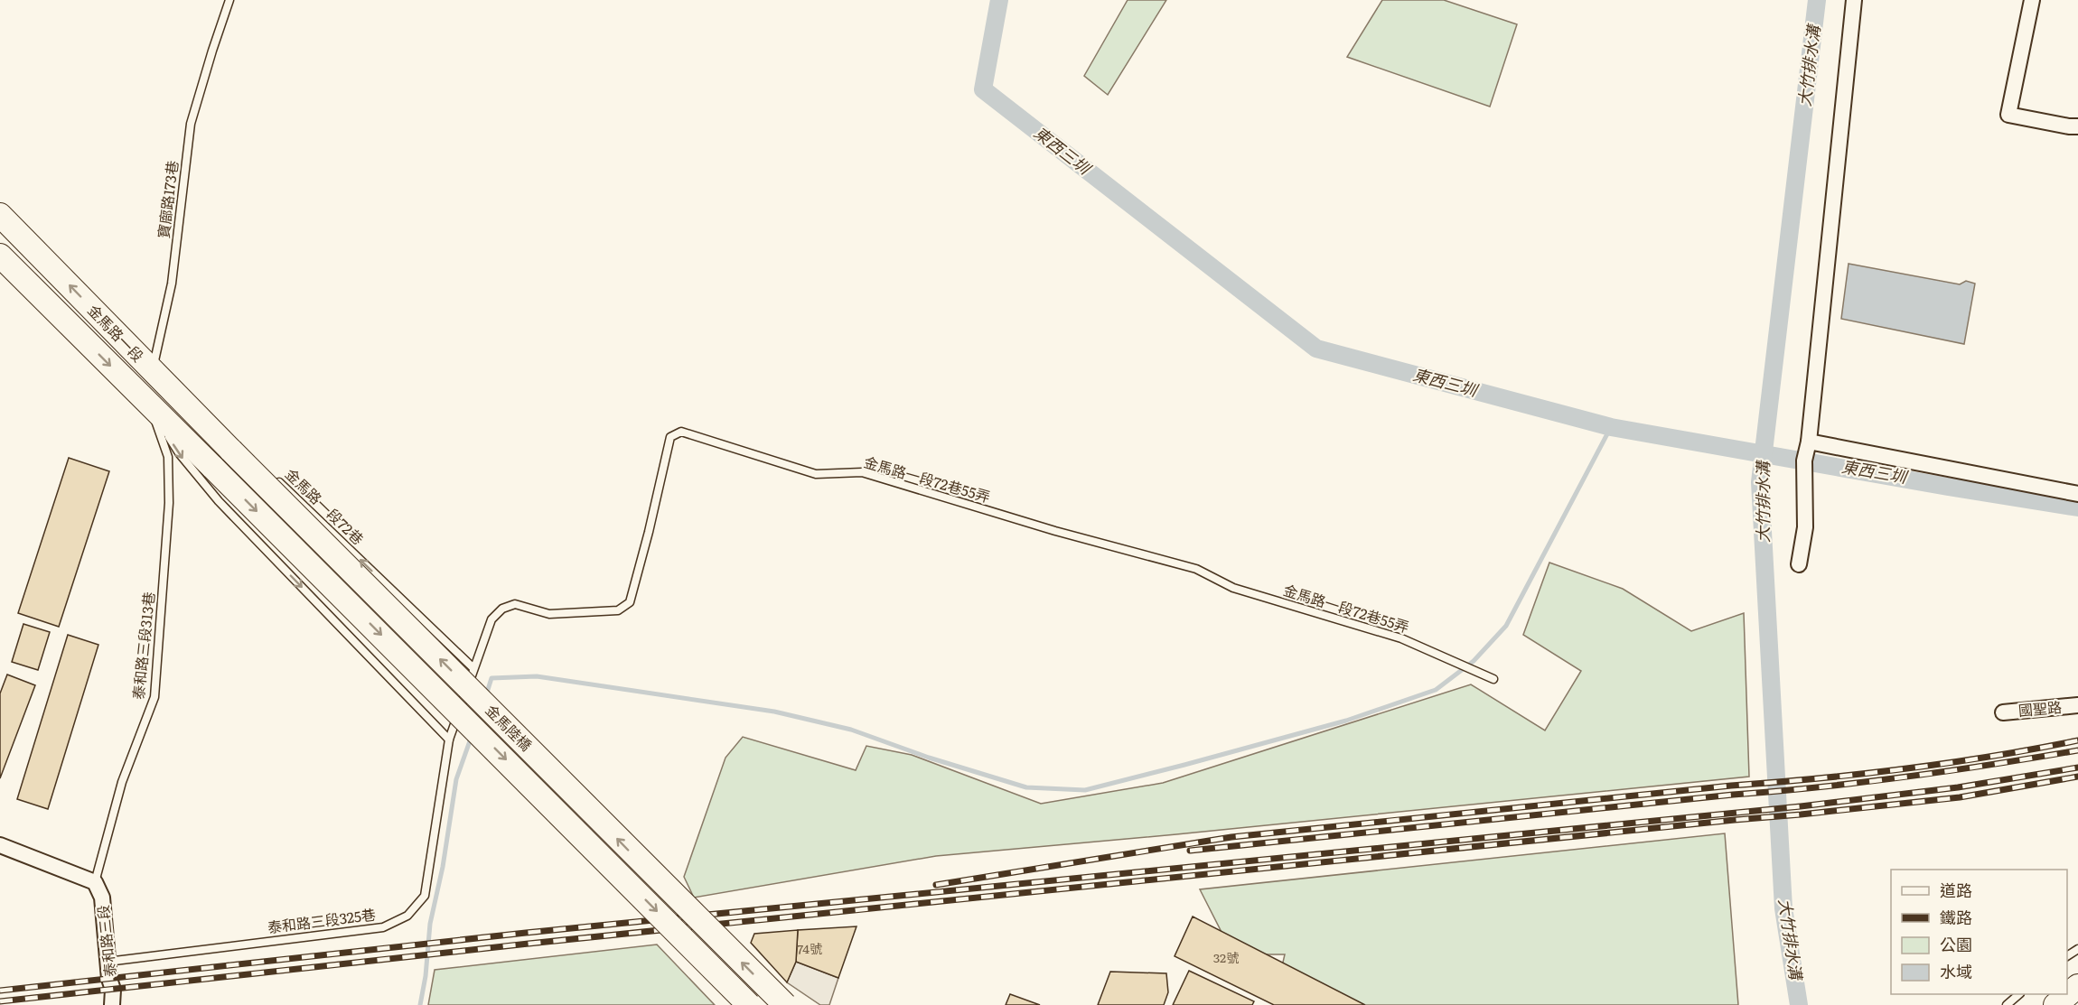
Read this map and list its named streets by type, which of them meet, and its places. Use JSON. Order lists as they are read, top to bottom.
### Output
{
  "streets": {
    "main road": ["金馬路一段", "金馬陸橋"],
    "street": ["國聖路", "泰和路三段"],
    "lane": [
      "寶廍路173巷",
      "金馬路一段72巷55弄",
      "金馬路一段72巷",
      "泰和路三段313巷",
      "泰和路三段325巷"
    ]
  },
  "crossings": [
    ["寶廍路173巷", "金馬路一段"],
    ["金馬路一段", "泰和路三段313巷"],
    ["金馬路一段", "金馬陸橋"],
    ["金馬路一段72巷55弄", "金馬路一段72巷"],
    ["金馬路一段72巷55弄", "泰和路三段325巷"],
    ["金馬路一段72巷", "泰和路三段325巷"],
    ["泰和路三段313巷", "泰和路三段"],
    ["泰和路三段325巷", "泰和路三段"]
  ],
  "water": ["大竹排水溝", "東西三圳"],
  "house_numbers": ["74號", "32號"],
  "legend": [
    "道路",
    "鐵路",
    "公園",
    "水域"
  ]
}
